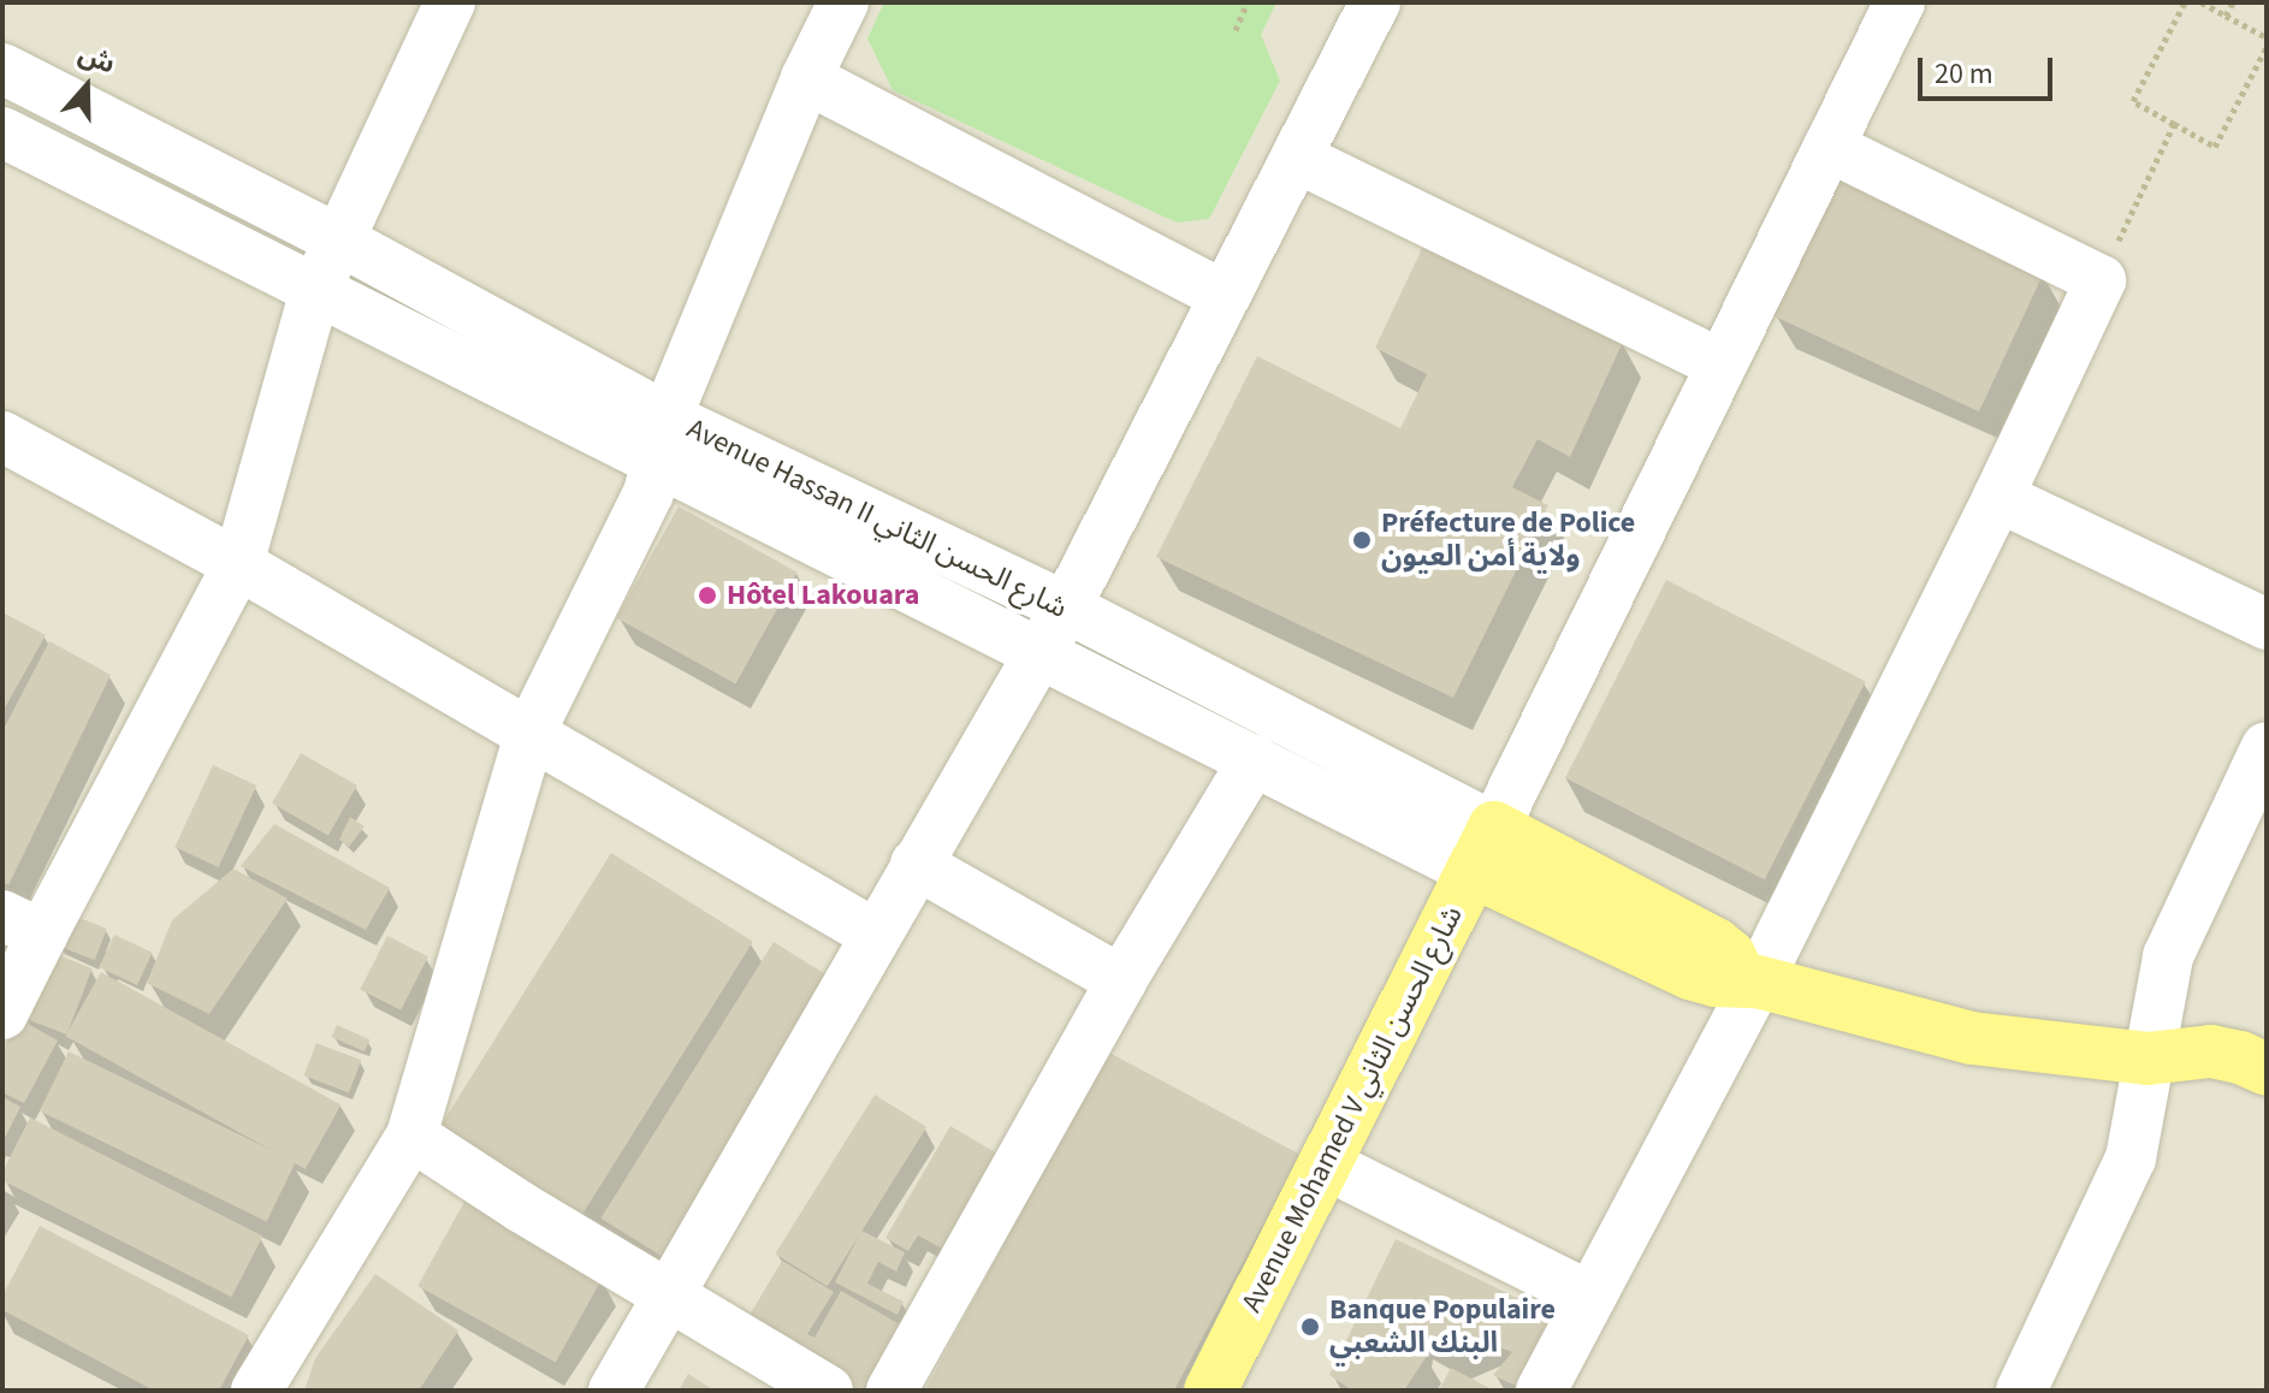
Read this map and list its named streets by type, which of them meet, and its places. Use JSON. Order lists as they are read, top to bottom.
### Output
{
  "streets": {
    "main road": ["Avenue Hassan II شارع الحسن الثاني", "Avenue Mohamed V شارع الحسن الثاني"]
  },
  "crossings": [
    ["Avenue Hassan II شارع الحسن الثاني", "Avenue Mohamed V شارع الحسن الثاني"]
  ],
  "places": ["Préfecture de Police ولاية أمن العيون", "Hôtel Lakouara", "Banque Populaire البنك الشعبي"],
  "scale_bar": "20 m",
  "north": "top"
}
